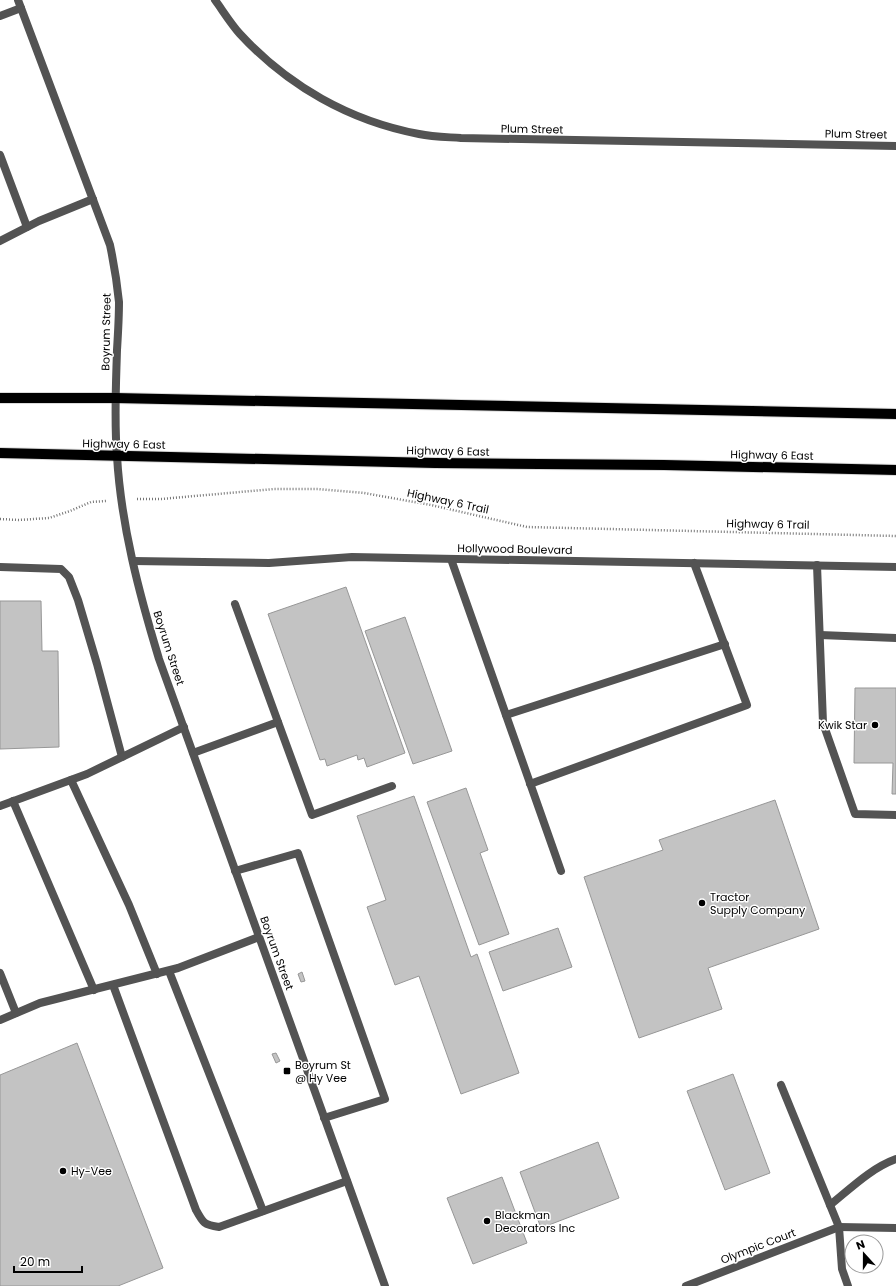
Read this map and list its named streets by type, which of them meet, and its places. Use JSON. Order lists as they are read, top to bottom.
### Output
{
  "streets": {
    "main road": ["Highway 6 East"],
    "street": [
      "Plum Street",
      "Boyrum Street",
      "Hollywood Boulevard",
      "Olympic Court"
    ],
    "path": ["Highway 6 Trail"]
  },
  "crossings": [
    ["Boyrum Street", "Highway 6 East"],
    ["Boyrum Street", "Highway 6 Trail"],
    ["Boyrum Street", "Hollywood Boulevard"]
  ],
  "places": {
    "other": [
      "Kwik Star",
      "Tractor Supply Company",
      "Hy-Vee",
      "Blackman Decorators Inc"
    ],
    "transit": ["Boyrum St @ Hy Vee"]
  },
  "scale_bar": "20 m",
  "north": "top"
}
